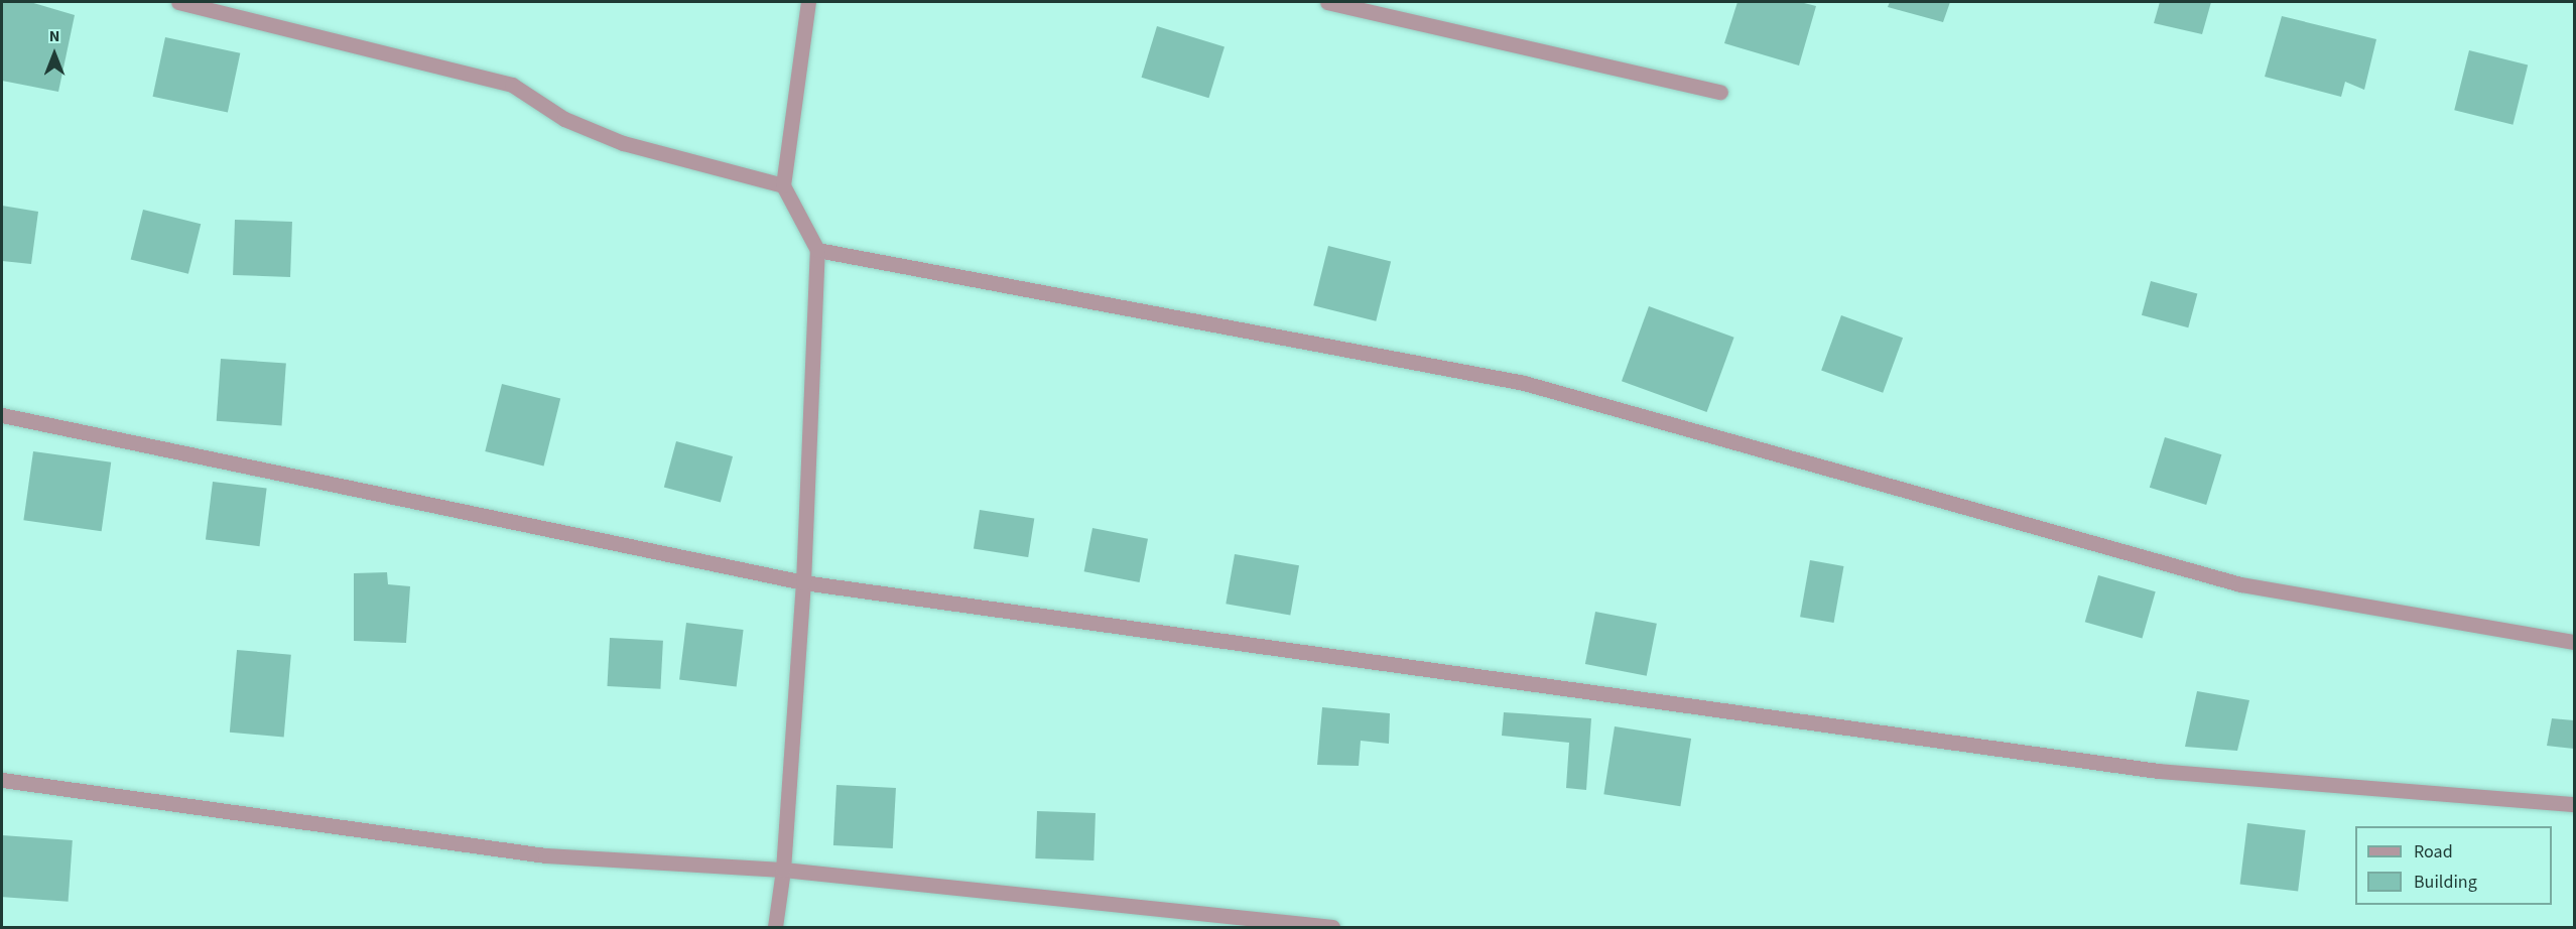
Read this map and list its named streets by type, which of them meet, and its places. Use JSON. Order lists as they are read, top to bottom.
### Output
{
  "legend": ["Road", "Building"],
  "north": "top"
}
